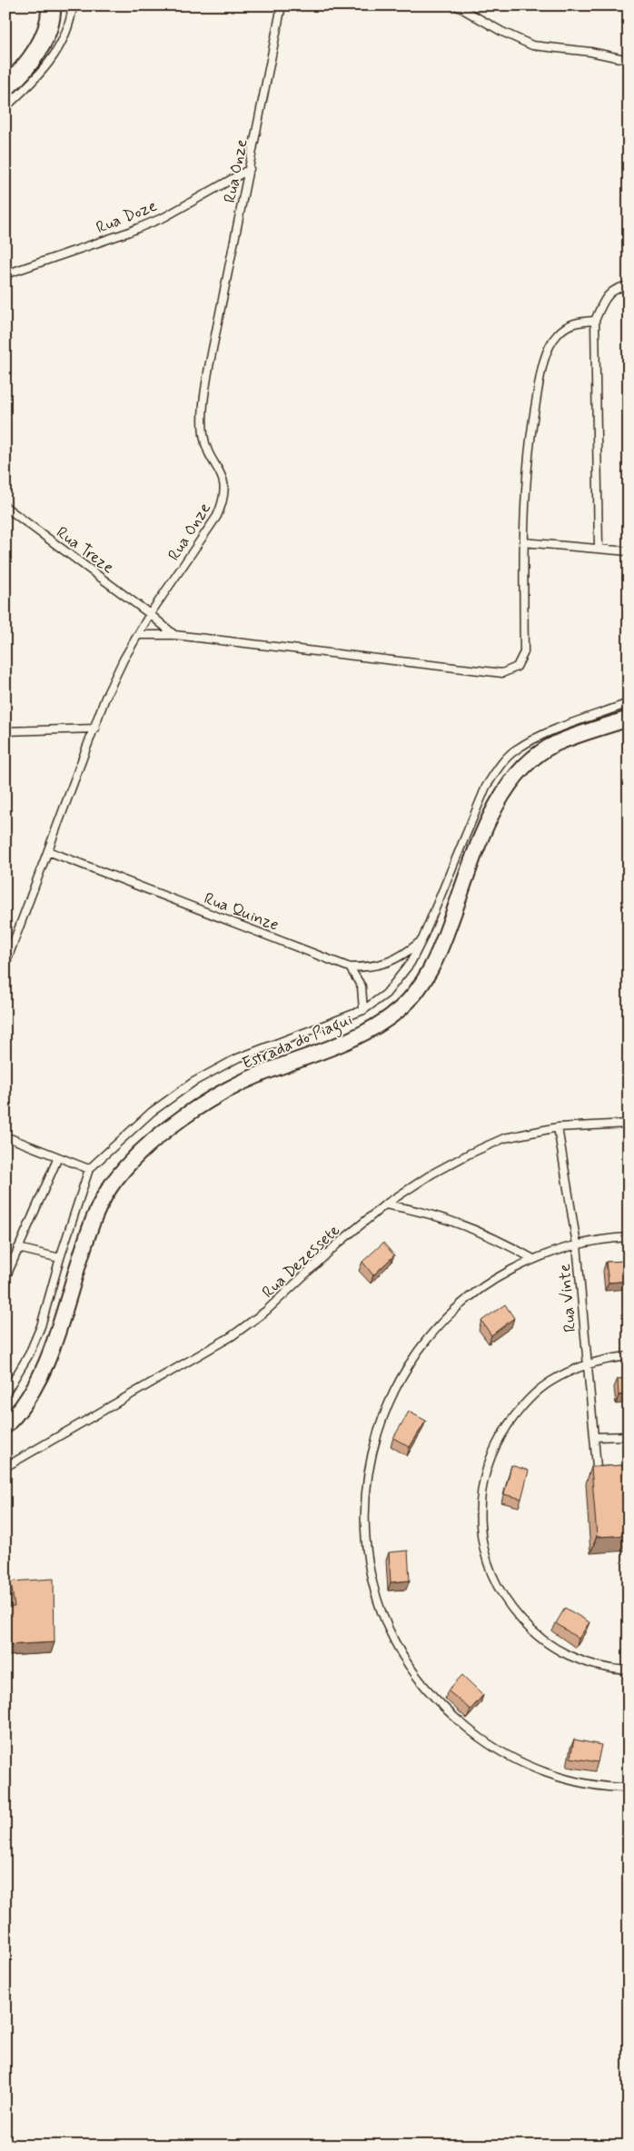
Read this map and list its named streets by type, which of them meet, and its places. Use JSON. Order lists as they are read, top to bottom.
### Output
{
  "streets": {
    "street": ["Estrada do Piagui"],
    "lane": [
      "Rua Onze",
      "Rua Doze",
      "Rua Treze",
      "Rua Quinze",
      "Rua Dezessete",
      "Rua Vinte"
    ]
  },
  "crossings": [
    ["Rua Onze", "Rua Doze"],
    ["Rua Onze", "Rua Treze"],
    ["Rua Onze", "Rua Quinze"],
    ["Rua Dezessete", "Rua Vinte"]
  ]
}
